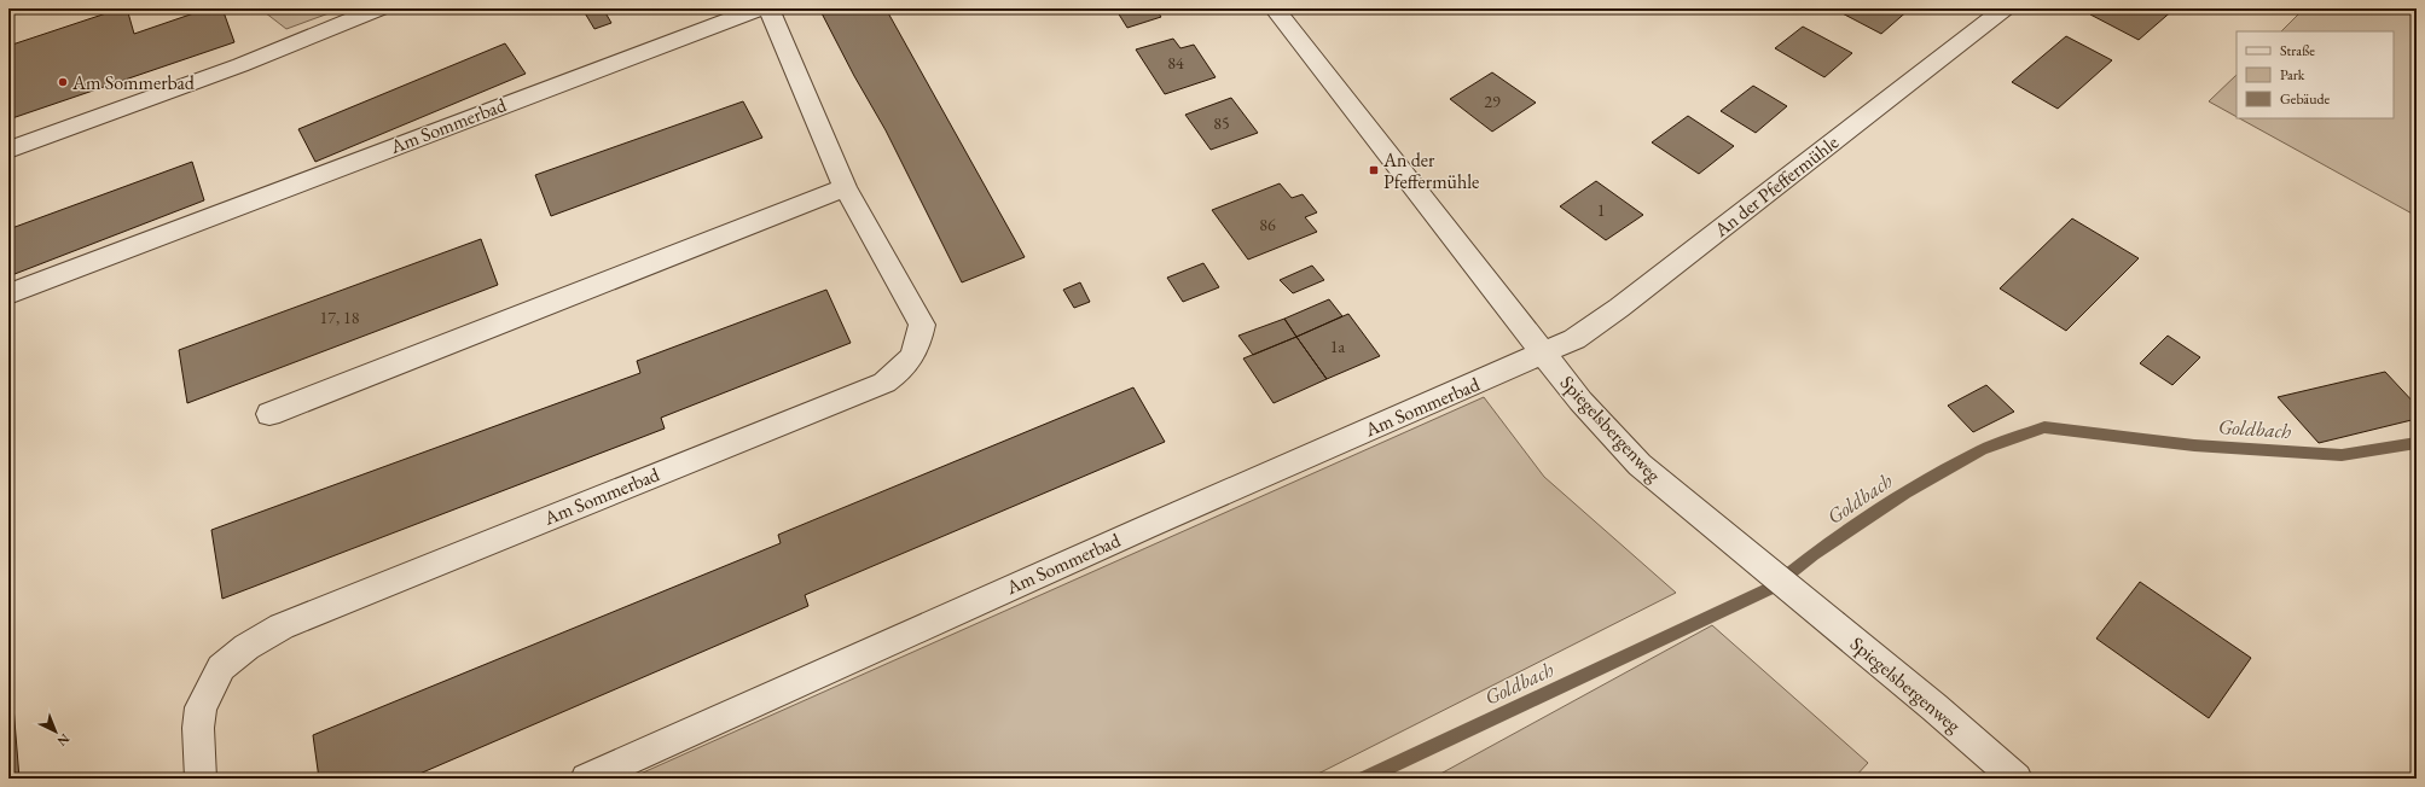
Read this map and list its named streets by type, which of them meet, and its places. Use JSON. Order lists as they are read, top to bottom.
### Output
{
  "streets": {
    "street": ["Am Sommerbad", "An der Pfeffermühle", "Spiegelsbergenweg"]
  },
  "crossings": [
    ["Am Sommerbad", "An der Pfeffermühle"],
    ["Am Sommerbad", "Spiegelsbergenweg"],
    ["An der Pfeffermühle", "Spiegelsbergenweg"]
  ],
  "water": ["Goldbach"],
  "places": {
    "other": ["Am Sommerbad"],
    "transit": ["An der Pfeffermühle"]
  },
  "house_numbers": [
    "84",
    "29",
    "85",
    "1",
    "86",
    "17, 18",
    "1a"
  ],
  "legend": ["Straße", "Park", "Gebäude"],
  "north": "bottom right"
}
